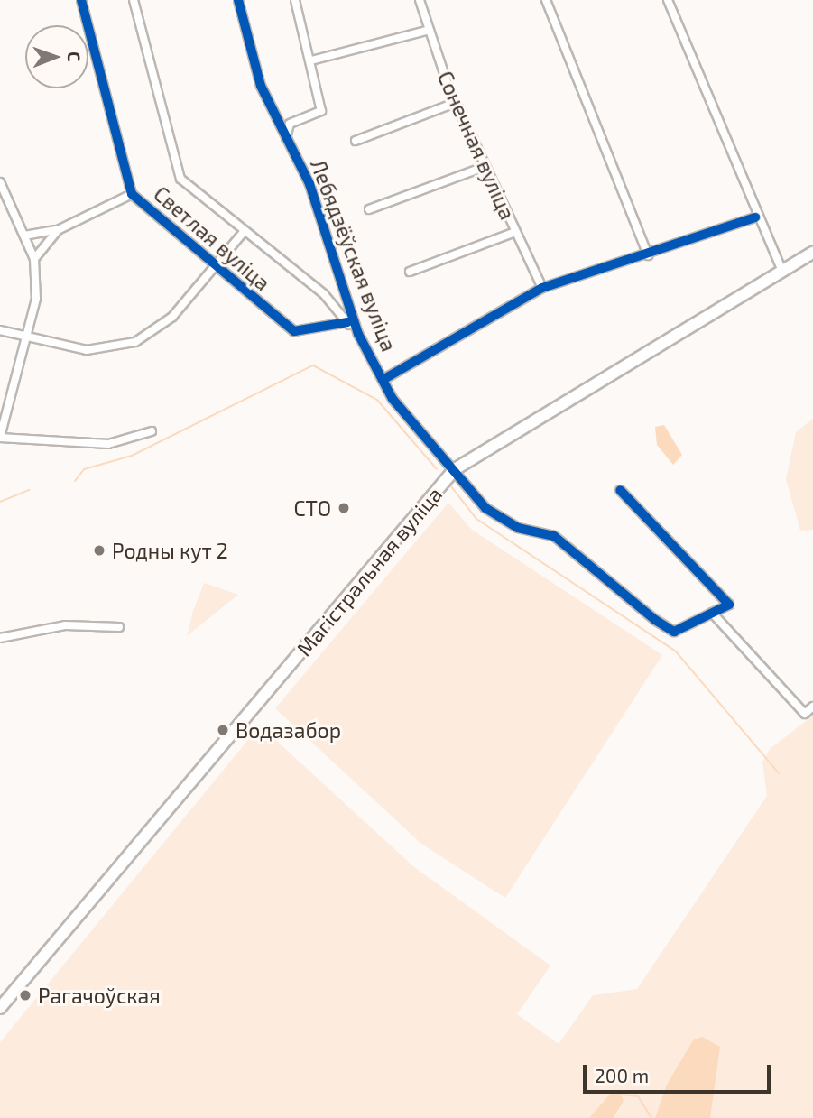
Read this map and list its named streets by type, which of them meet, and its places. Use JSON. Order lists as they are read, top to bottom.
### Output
{
  "streets": {
    "main road": ["Магістральная вуліца"],
    "street": ["Сонечная вуліца", "Светлая вуліца", "Лебядзёўская вуліца"]
  },
  "crossings": [
    ["Лебядзёўская вуліца", "Магістральная вуліца"]
  ],
  "places": [
    "СТО",
    "Родны кут 2",
    "Водазабор",
    "Рагачоўская"
  ],
  "scale_bar": "200 m",
  "north": "right"
}
